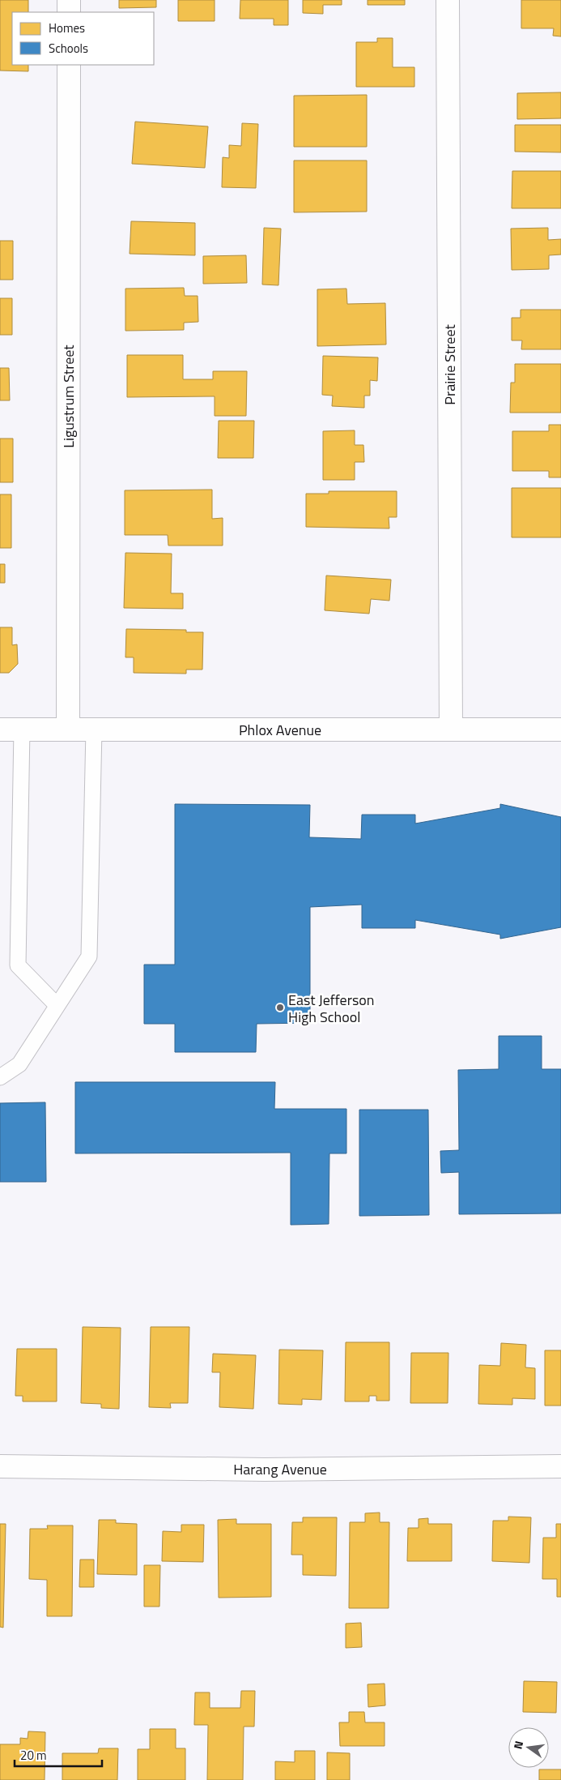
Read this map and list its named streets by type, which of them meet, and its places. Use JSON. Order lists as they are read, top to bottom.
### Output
{
  "streets": {
    "street": [
      "Prairie Street",
      "Ligustrum Street",
      "Phlox Avenue",
      "Harang Avenue"
    ]
  },
  "crossings": [
    ["Prairie Street", "Phlox Avenue"],
    ["Ligustrum Street", "Phlox Avenue"]
  ],
  "places": ["East Jefferson High School"],
  "legend": ["Homes", "Schools"],
  "scale_bar": "20 m",
  "north": "left"
}
